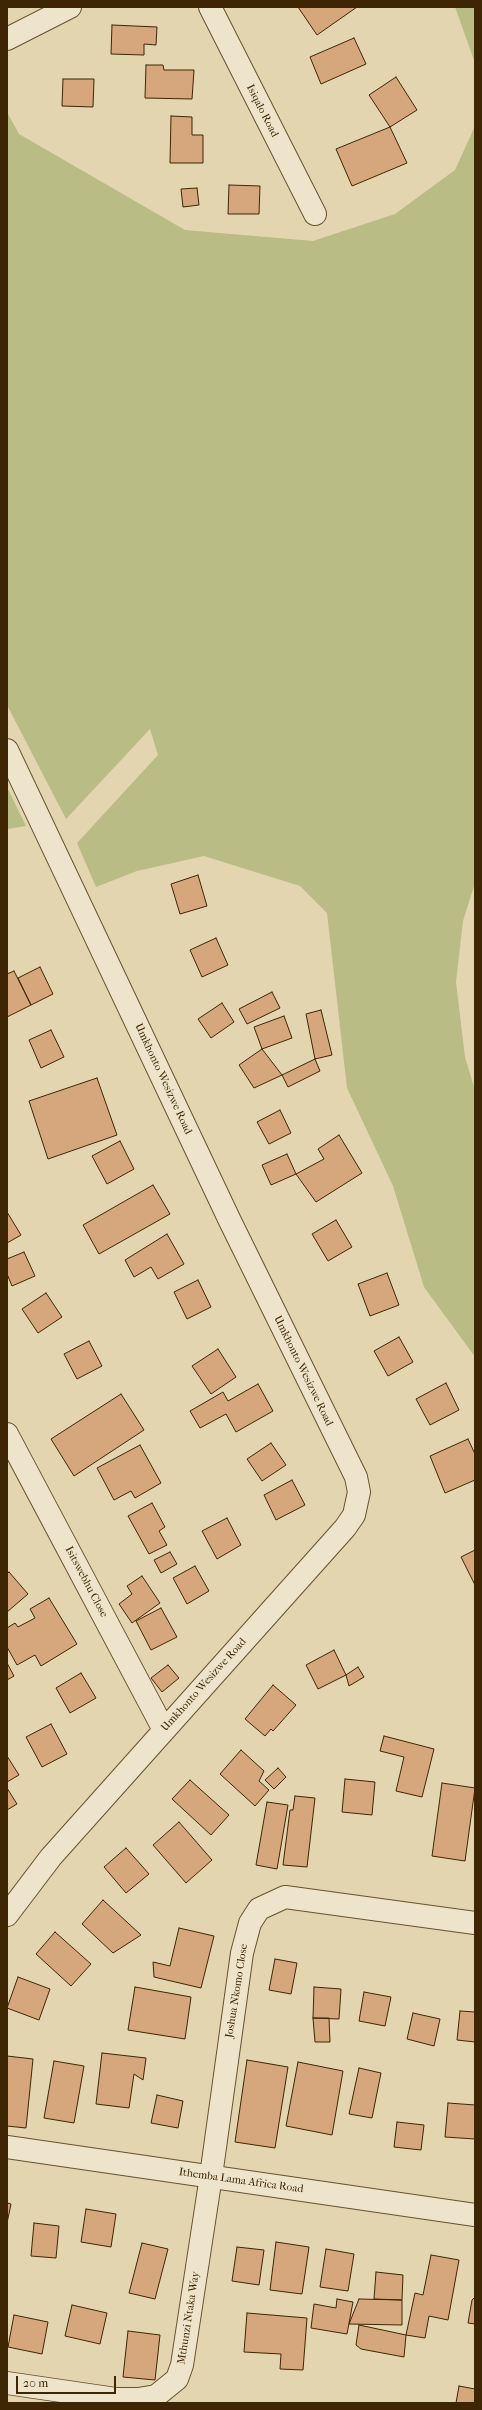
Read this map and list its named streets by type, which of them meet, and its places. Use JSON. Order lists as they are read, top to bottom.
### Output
{
  "streets": {
    "street": [
      "Isiqalo Road",
      "Umkhonto Wesizwe Road",
      "Isitswebhu Close",
      "Joshua Nkomo Close",
      "Ithemba Lama Africa Road",
      "Mthunzi Ntaka Way"
    ]
  },
  "crossings": [
    ["Umkhonto Wesizwe Road", "Isitswebhu Close"],
    ["Joshua Nkomo Close", "Ithemba Lama Africa Road"],
    ["Joshua Nkomo Close", "Mthunzi Ntaka Way"],
    ["Ithemba Lama Africa Road", "Mthunzi Ntaka Way"]
  ],
  "scale_bar": "20 m"
}
